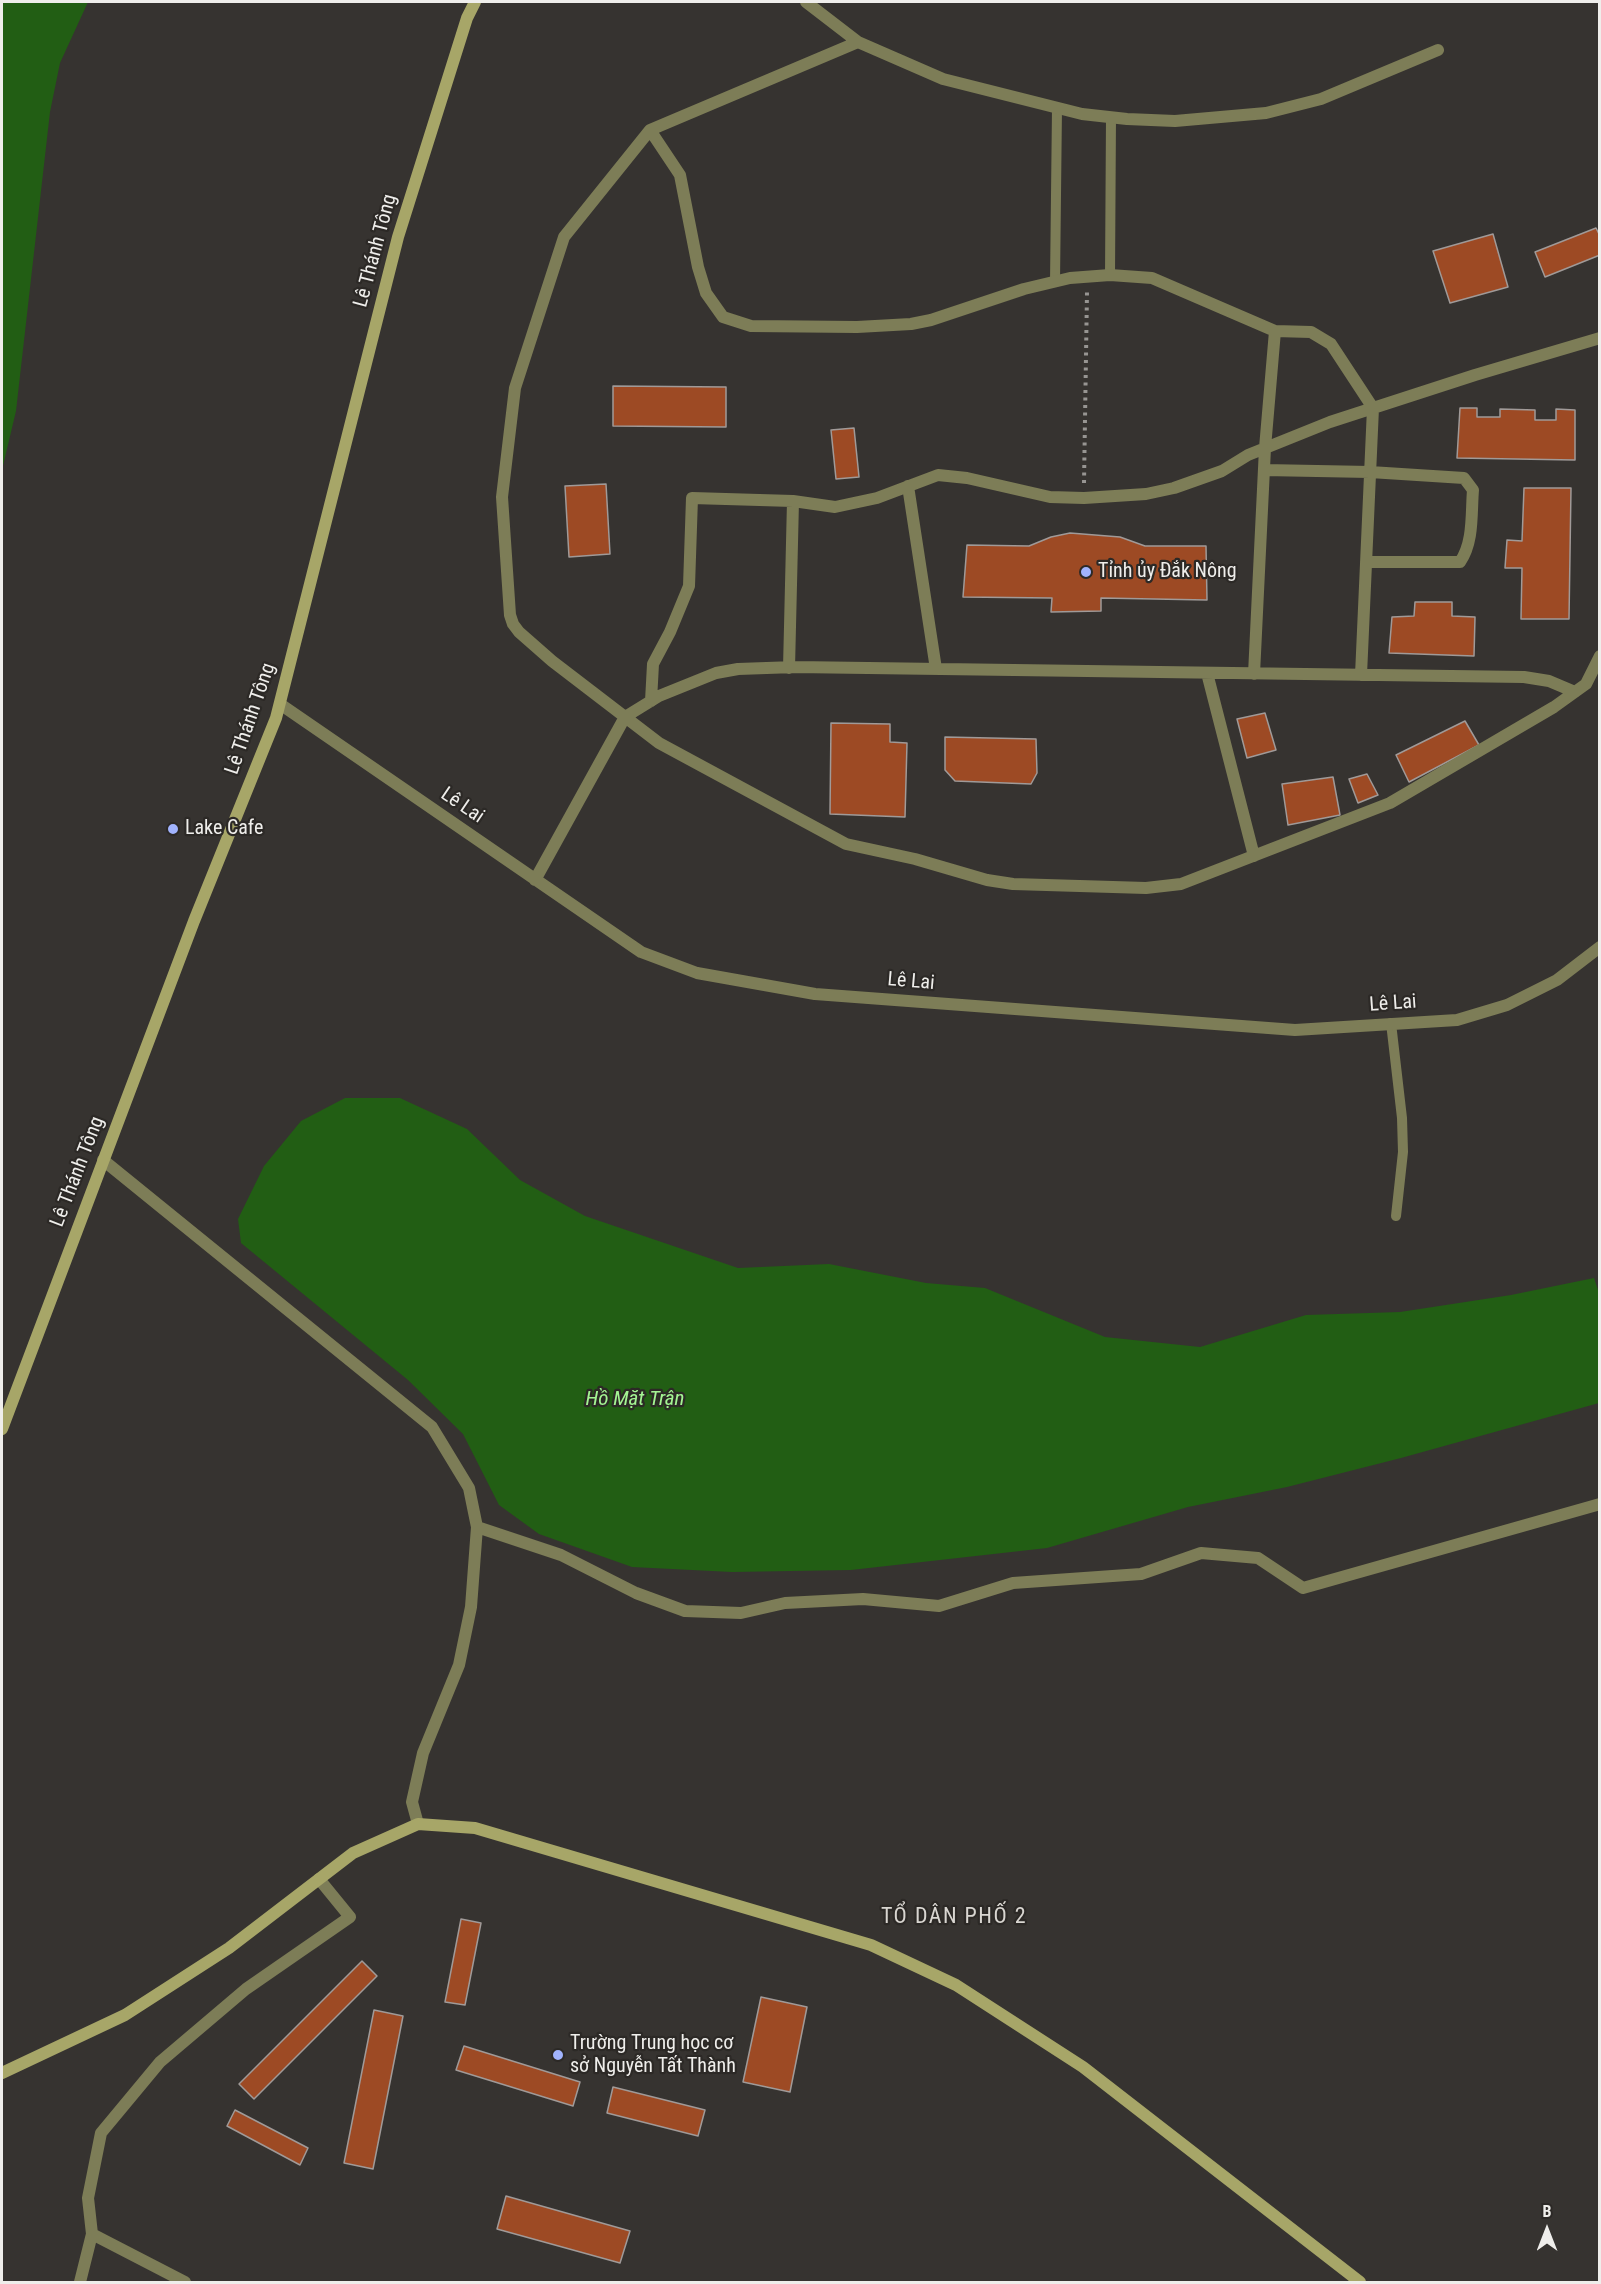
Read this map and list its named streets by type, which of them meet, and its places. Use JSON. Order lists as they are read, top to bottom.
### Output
{
  "streets": {
    "main road": ["Lê Thánh Tông"],
    "street": ["Lê Lai"]
  },
  "crossings": [
    ["Lê Thánh Tông", "Lê Lai"]
  ],
  "districts": ["TỔ DÂN PHỐ 2"],
  "water": ["Hồ Mặt Trận"],
  "places": ["Tỉnh ủy Đắk Nông", "Lake Cafe", "Trường Trung học cơ sở Nguyễn Tất Thành"],
  "north": "top"
}
